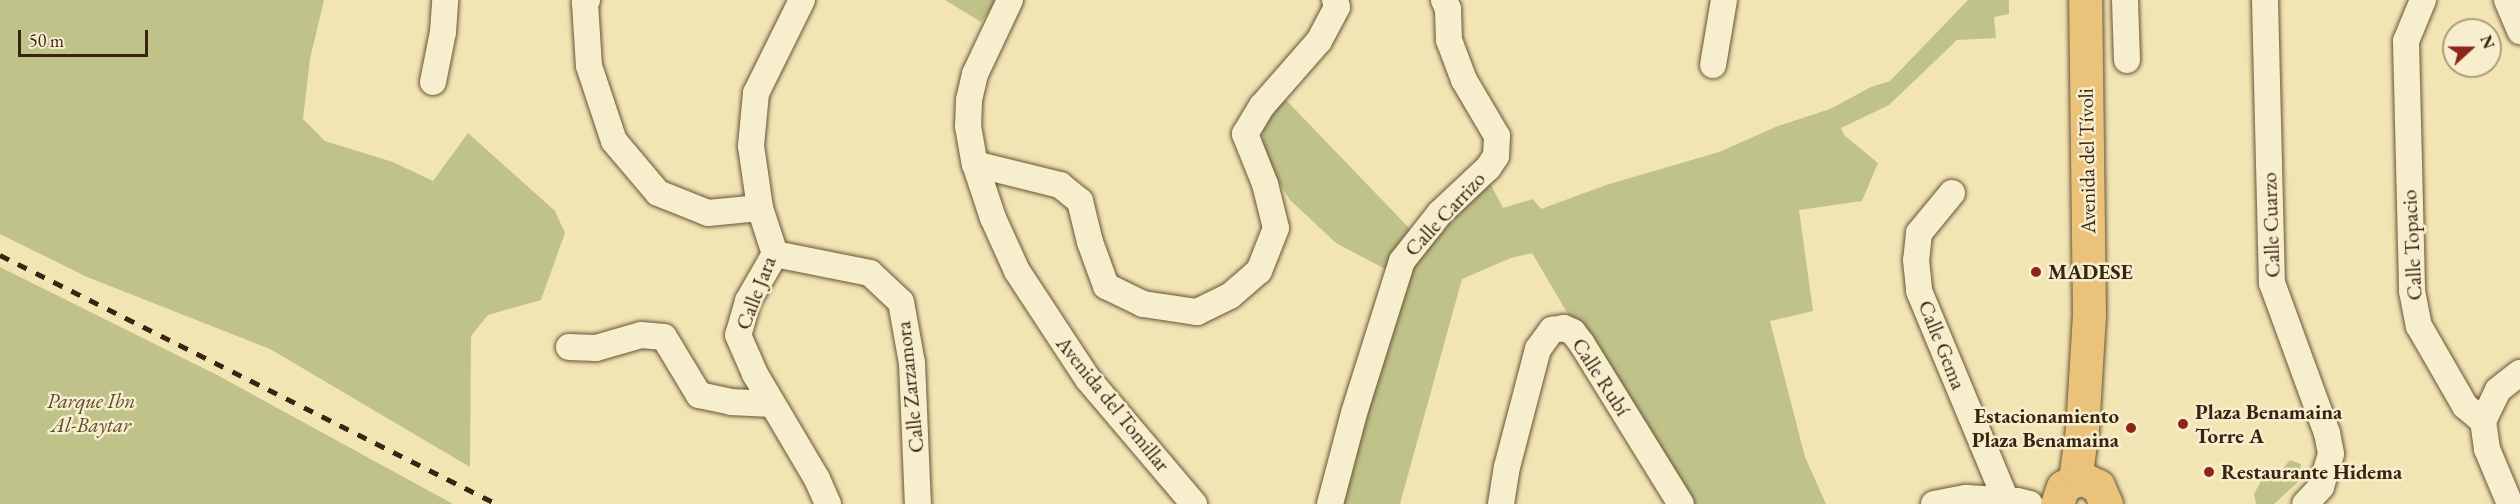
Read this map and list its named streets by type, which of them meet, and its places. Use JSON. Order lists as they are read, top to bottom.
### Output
{
  "streets": {
    "main road": ["Avenida del Tívoli"],
    "street": [
      "Calle Carrizo",
      "Calle Cuarzo",
      "Calle Topacio",
      "Calle Jara",
      "Calle Gema",
      "Calle Rubí",
      "Calle Zarzamora",
      "Avenida del Tomillar"
    ]
  },
  "crossings": [
    ["Calle Jara", "Calle Zarzamora"]
  ],
  "parks": ["Parque Ibn Al-Baytar"],
  "places": [
    "MADESE",
    "Plaza Benamaina Torre A",
    "Estacionamiento Plaza Benamaina",
    "Restaurante Hidema"
  ],
  "scale_bar": "50 m",
  "north": "right"
}
